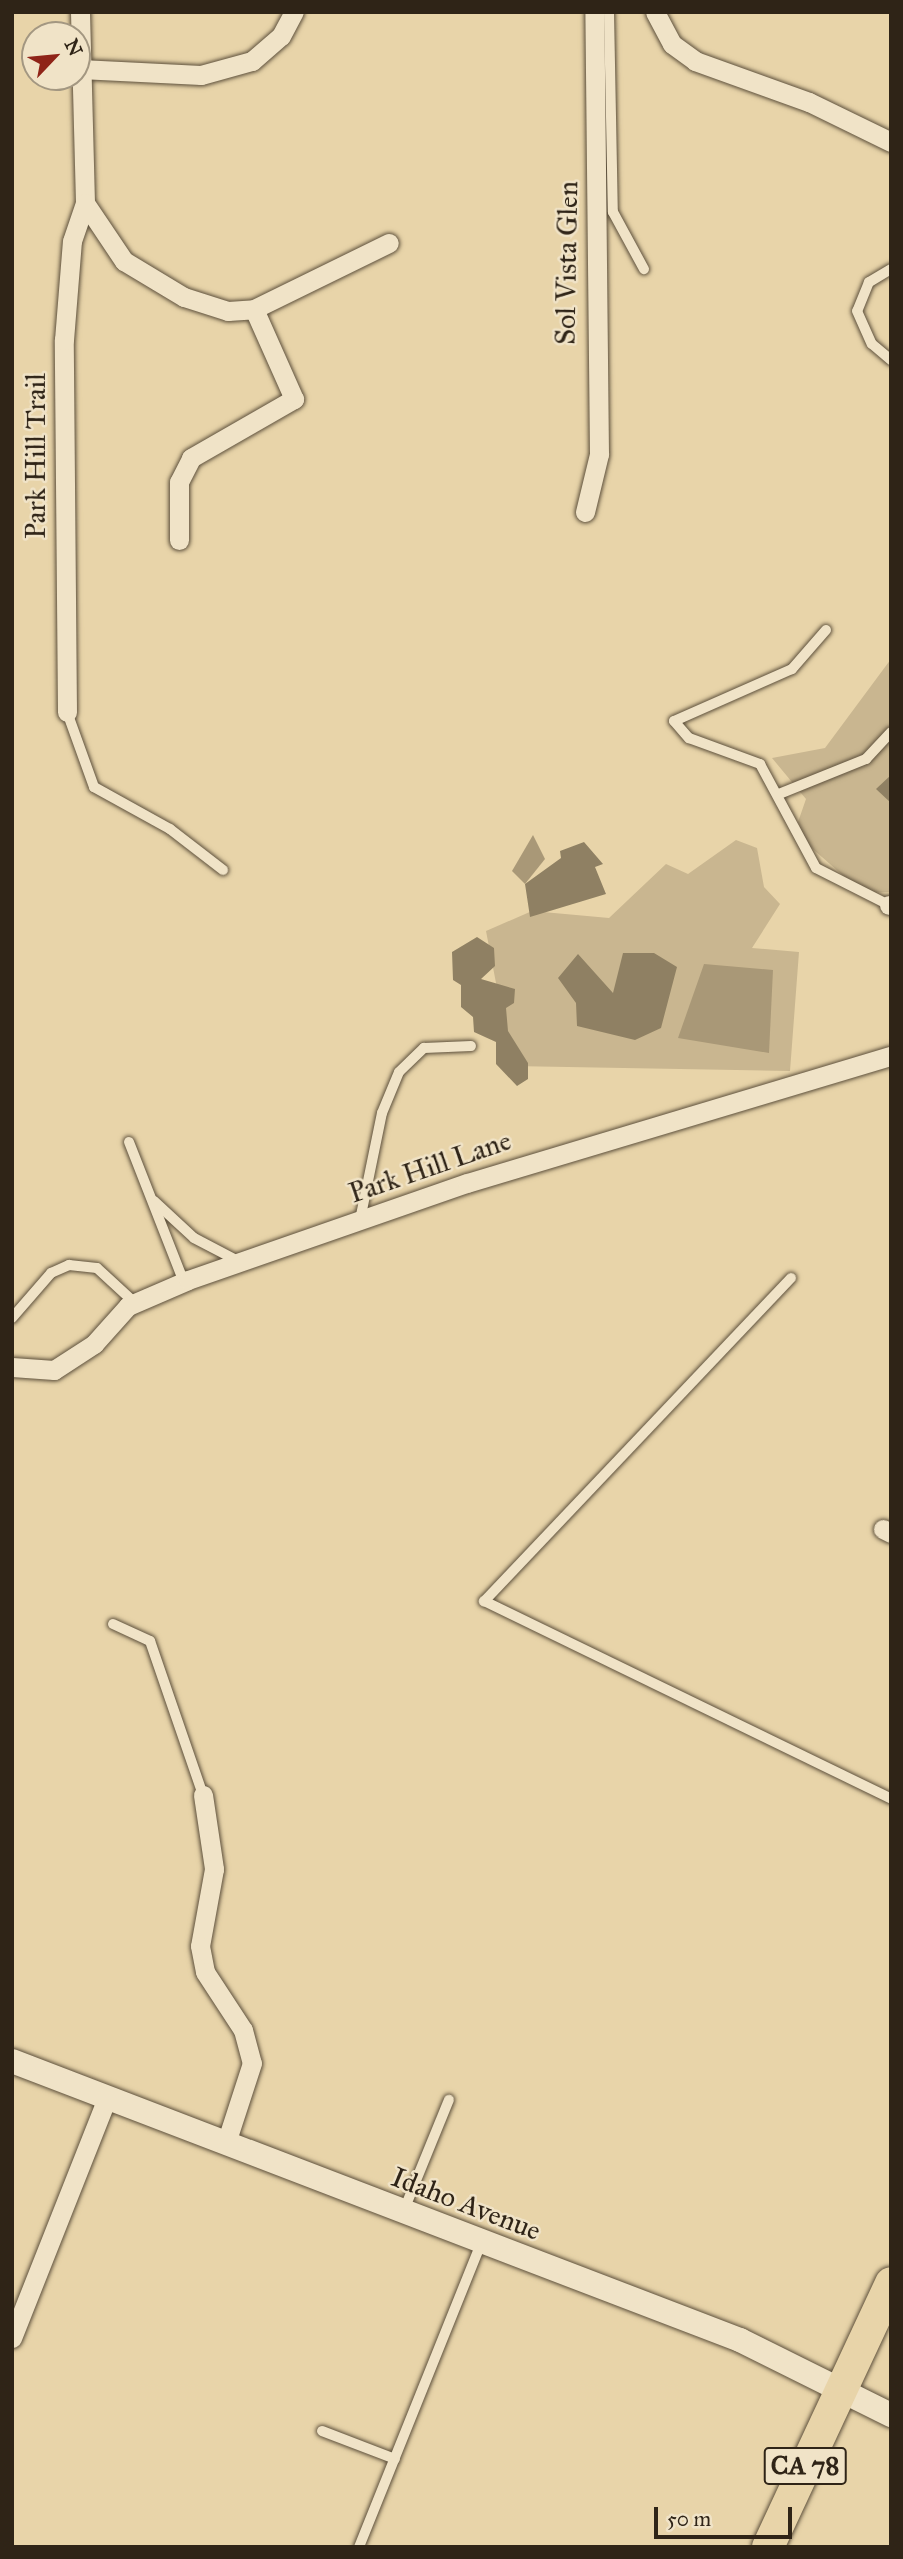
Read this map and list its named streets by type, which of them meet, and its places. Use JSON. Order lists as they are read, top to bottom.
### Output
{
  "streets": {
    "main road": ["CA 78"],
    "street": [
      "Sol Vista Glen",
      "Park Hill Trail",
      "Park Hill Lane",
      "Idaho Avenue"
    ]
  },
  "crossings": [
    ["Idaho Avenue", "CA 78"]
  ],
  "scale_bar": "50 m",
  "north": "top right"
}
